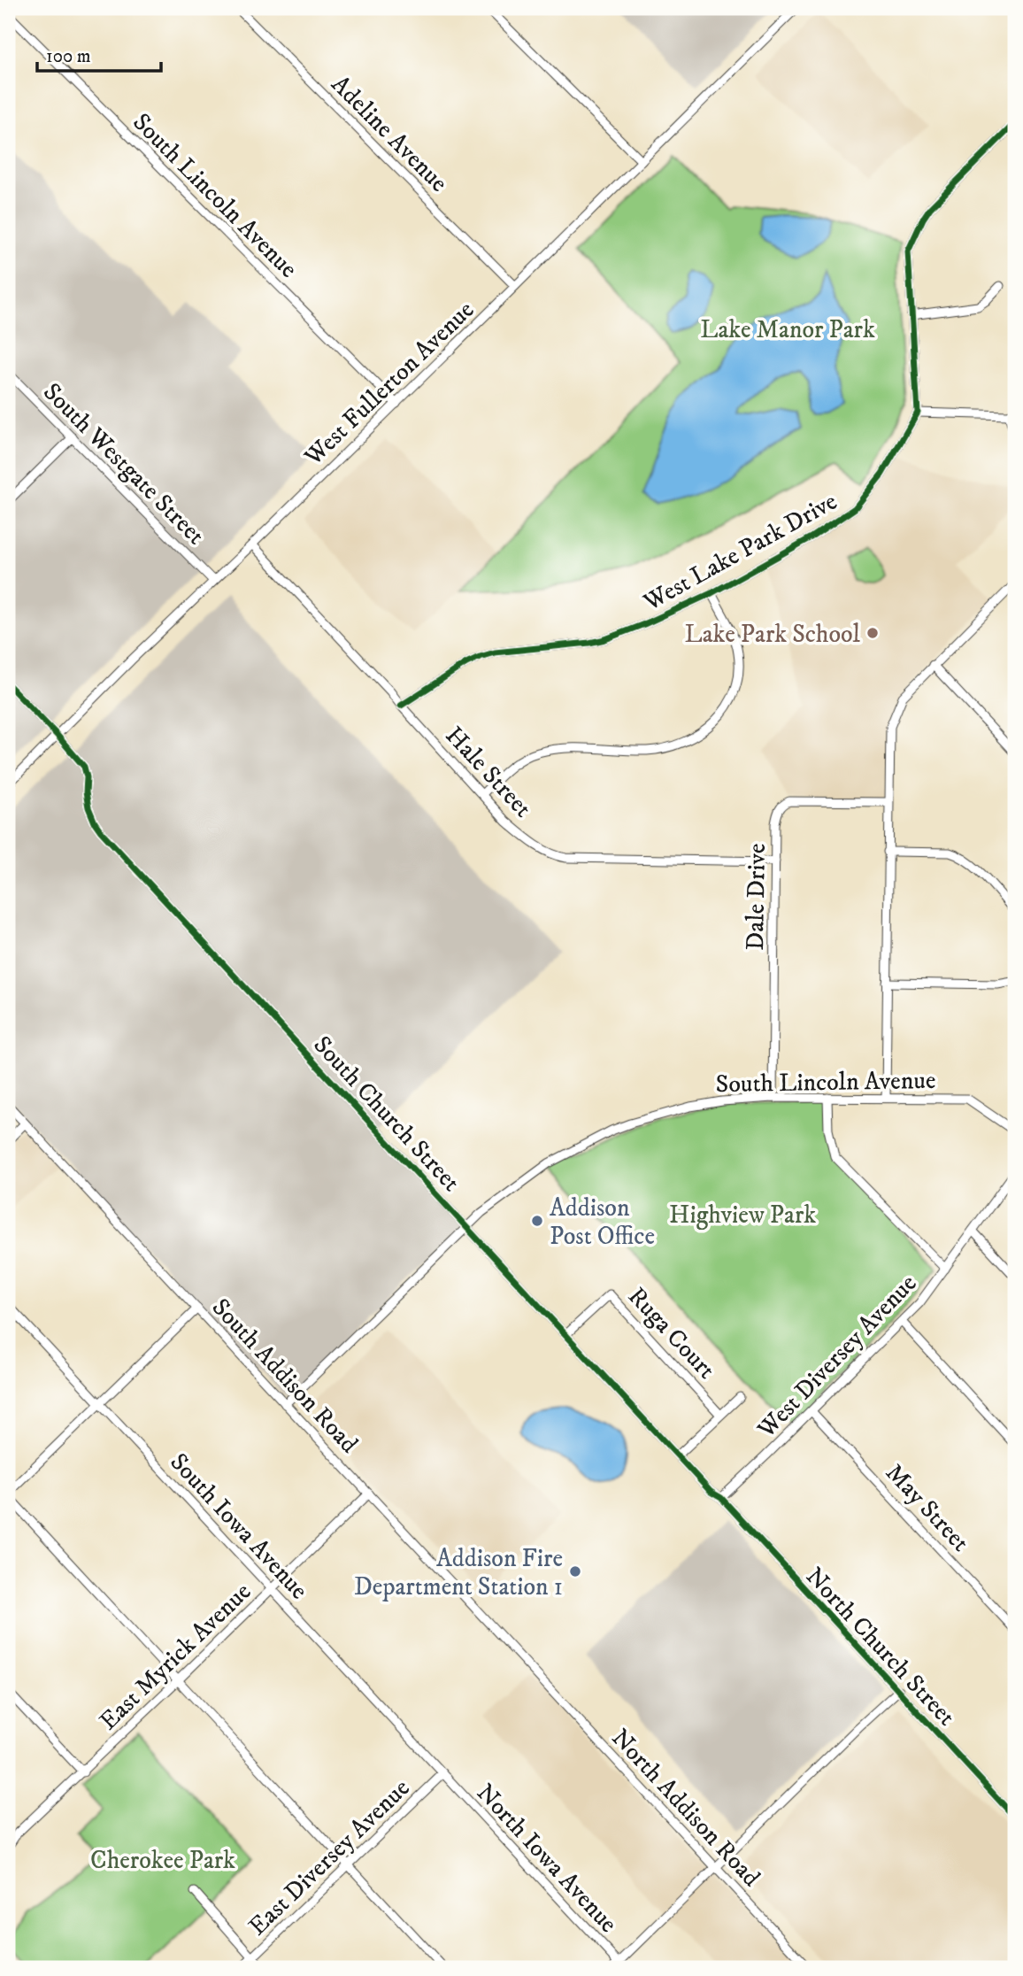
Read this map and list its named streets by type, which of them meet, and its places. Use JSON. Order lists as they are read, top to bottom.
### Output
{
  "streets": {
    "street": [
      "Adeline Avenue",
      "South Lincoln Avenue",
      "West Fullerton Avenue",
      "South Westgate Street",
      "West Lake Park Drive",
      "Hale Street",
      "Dale Drive",
      "South Church Street",
      "Ruga Court",
      "West Diversey Avenue",
      "South Addison Road",
      "May Street",
      "South Iowa Avenue",
      "North Church Street",
      "East Myrick Avenue",
      "North Addison Road",
      "East Diversey Avenue",
      "North Iowa Avenue"
    ]
  },
  "crossings": [
    ["Adeline Avenue", "West Fullerton Avenue"],
    ["South Lincoln Avenue", "West Fullerton Avenue"],
    ["South Lincoln Avenue", "Dale Drive"],
    ["South Lincoln Avenue", "South Church Street"],
    ["South Lincoln Avenue", "South Addison Road"],
    ["West Fullerton Avenue", "South Westgate Street"],
    ["West Fullerton Avenue", "Hale Street"],
    ["West Fullerton Avenue", "South Church Street"],
    ["West Lake Park Drive", "Hale Street"],
    ["Hale Street", "Dale Drive"],
    ["South Church Street", "Ruga Court"],
    ["South Church Street", "West Diversey Avenue"],
    ["South Church Street", "North Church Street"],
    ["West Diversey Avenue", "May Street"],
    ["West Diversey Avenue", "North Church Street"],
    ["South Addison Road", "East Myrick Avenue"],
    ["South Addison Road", "North Addison Road"],
    ["South Iowa Avenue", "East Myrick Avenue"],
    ["South Iowa Avenue", "East Diversey Avenue"],
    ["South Iowa Avenue", "North Iowa Avenue"],
    ["East Diversey Avenue", "North Iowa Avenue"]
  ],
  "parks": ["Lake Manor Park", "Highview Park", "Cherokee Park"],
  "places": ["Lake Park School", "Addison Post Office", "Addison Fire Department Station 1"],
  "scale_bar": "100 m"
}
